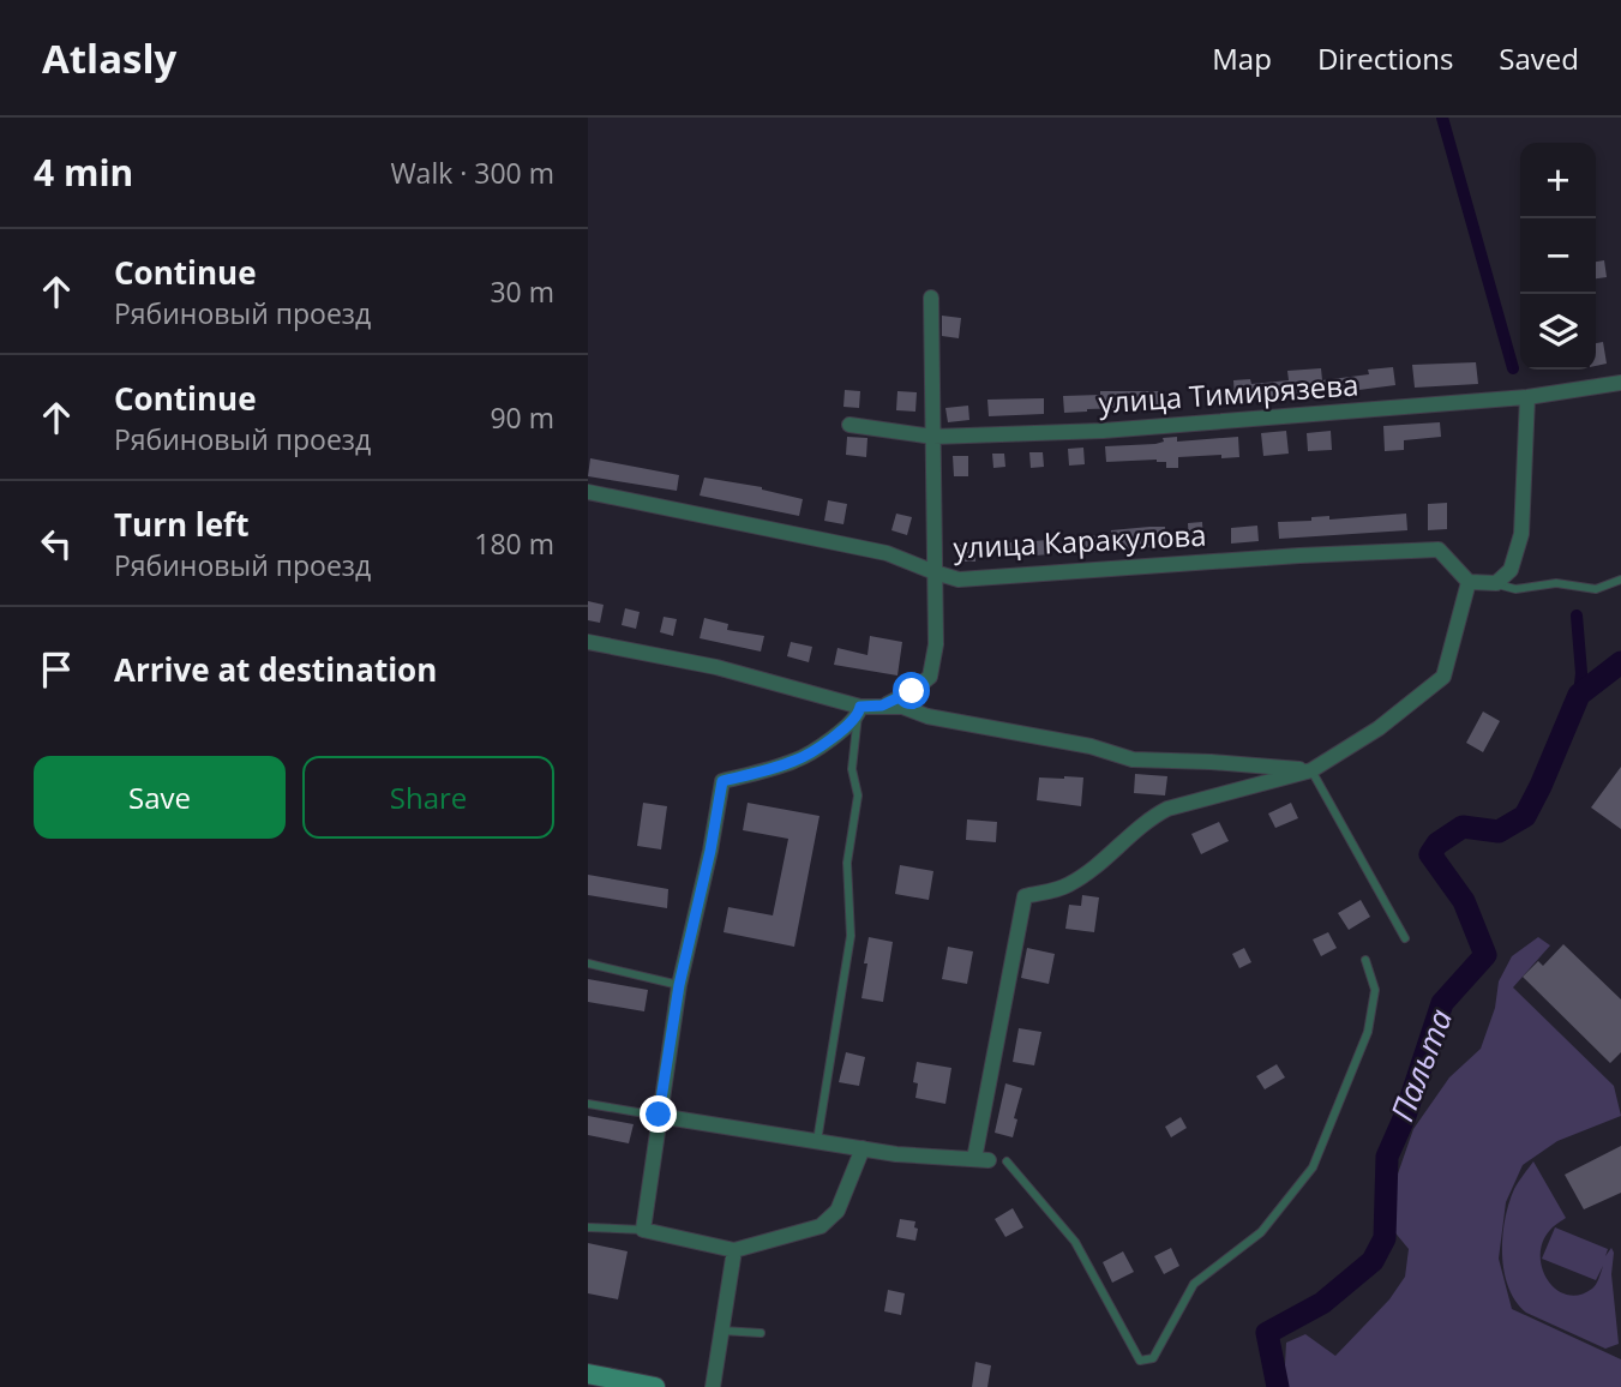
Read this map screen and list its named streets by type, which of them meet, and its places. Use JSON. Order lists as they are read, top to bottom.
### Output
{
  "streets": {
    "street": ["улица Тимирязева", "улица Каракулова"]
  },
  "water": ["Пальта"],
  "page": {
    "header": "Atlasly",
    "nav": ["Map", "Directions", "Saved"],
    "heading": ["4 min", "Walk · 300 m"],
    "map_buttons": ["+", "−"],
    "list": [
      ["Continue", "Рябиновый проезд", "30 m"],
      ["Continue", "Рябиновый проезд", "90 m"],
      ["Turn left", "Рябиновый проезд", "180 m"],
      "Arrive at destination"
    ],
    "buttons": ["Save", "Share"]
  }
}
